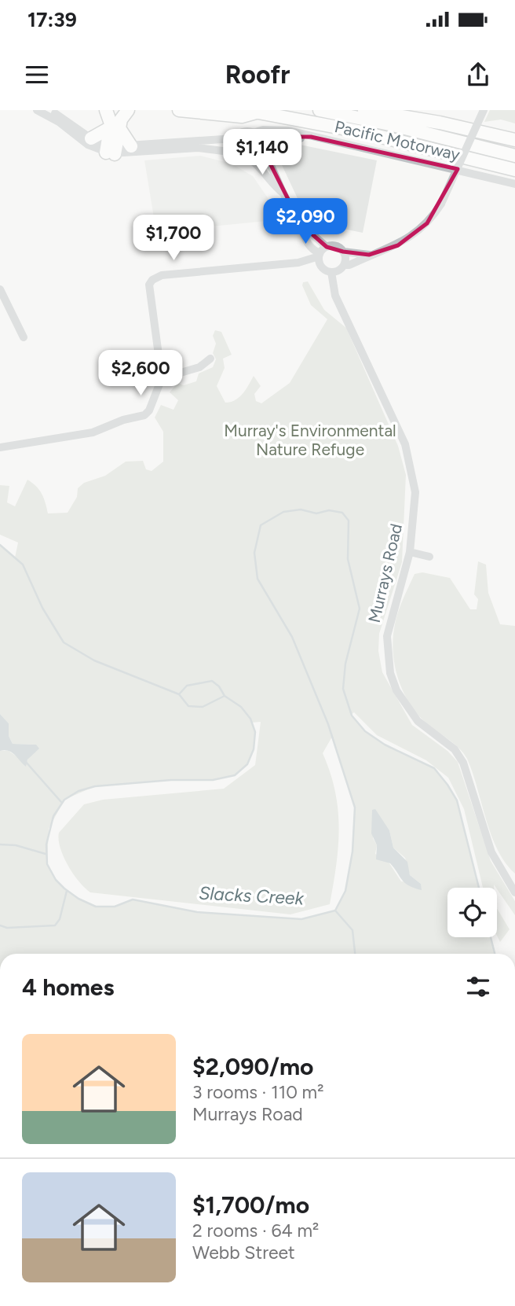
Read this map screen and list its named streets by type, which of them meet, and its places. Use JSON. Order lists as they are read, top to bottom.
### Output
{
  "streets": {
    "highway": ["Pacific Motorway"],
    "street": ["Murrays Road"]
  },
  "water": ["Slacks Creek"],
  "parks": ["Murray's Environmental Nature Refuge"],
  "page": {
    "status": "17:39",
    "header": "Roofr",
    "price": [
      "$1,140",
      "$2,090",
      "$1,700",
      "$2,600"
    ],
    "heading": "4 homes",
    "list": [
      {
        "name": "$2,090/mo",
        "note": "3 rooms · 110 m² · Murrays Road"
      },
      {
        "name": "$1,700/mo",
        "note": "2 rooms · 64 m² · Webb Street"
      }
    ]
  }
}
